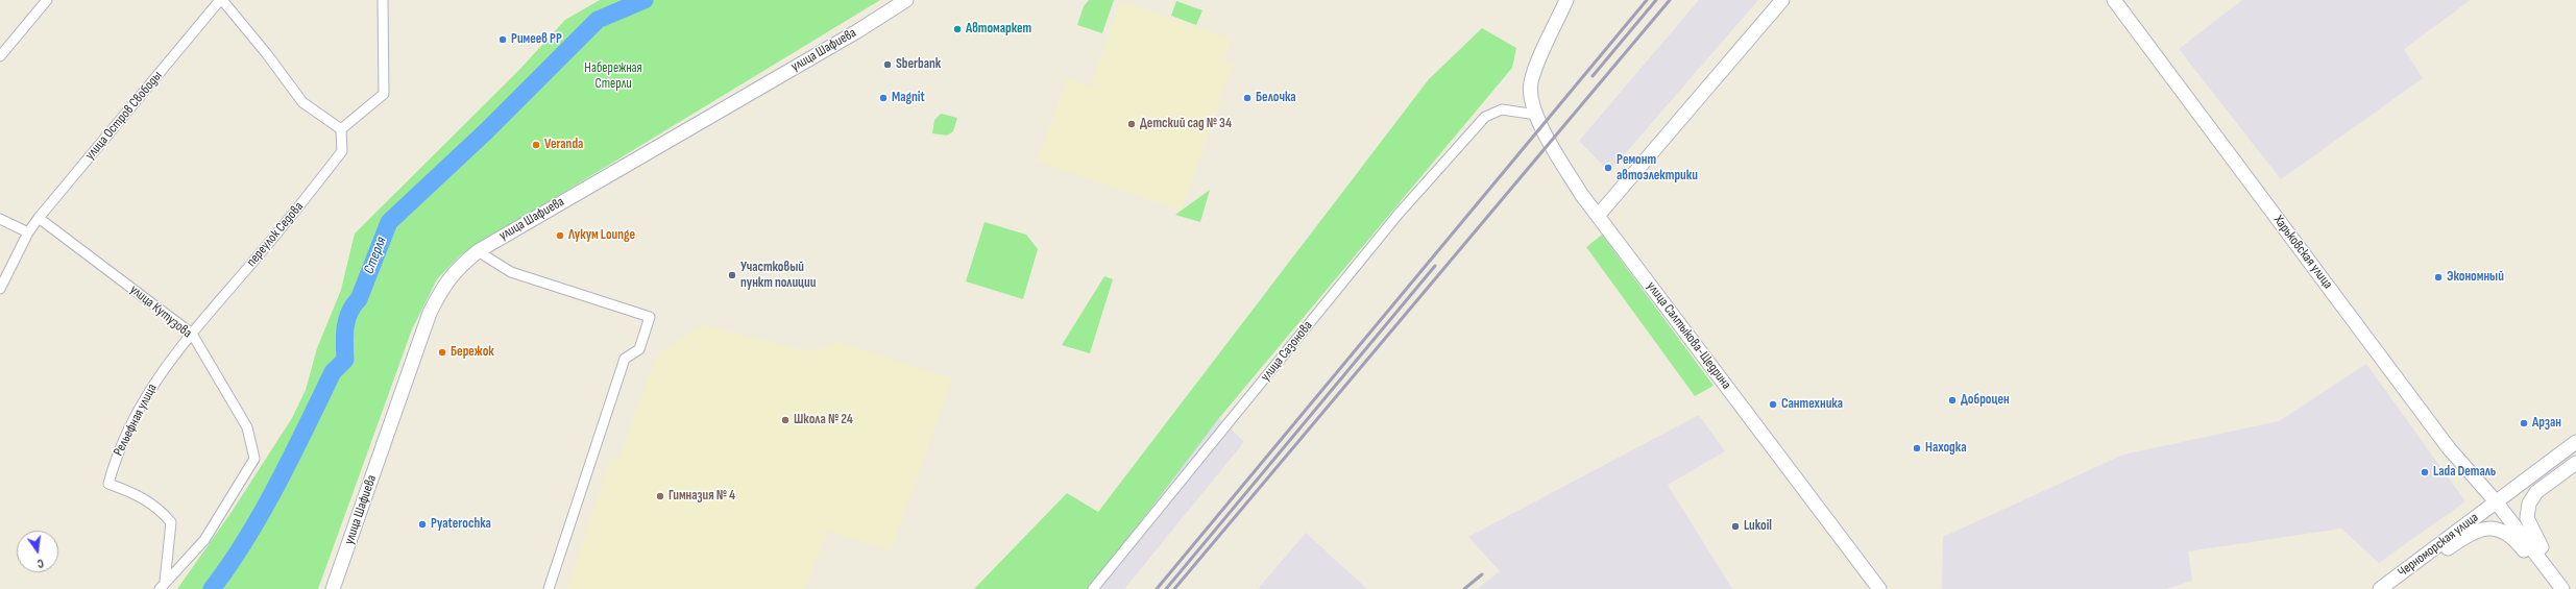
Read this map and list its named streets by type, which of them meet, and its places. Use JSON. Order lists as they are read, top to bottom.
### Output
{
  "streets": {
    "street": [
      "улица Шафиева",
      "улица Остров Свободы",
      "переулок Седова",
      "Харьковская улица",
      "улица Кутузова",
      "улица Салтыкова-Щедрина",
      "улица Сазонова",
      "Рельефная улица",
      "Черноморская улица"
    ]
  },
  "crossings": [
    ["улица Остров Свободы", "улица Кутузова"],
    ["переулок Седова", "улица Кутузова"],
    ["переулок Седова", "Рельефная улица"],
    ["Харьковская улица", "Черноморская улица"],
    ["улица Кутузова", "Рельефная улица"],
    ["улица Салтыкова-Щедрина", "улица Сазонова"]
  ],
  "water": ["Стерля"],
  "parks": ["Набережная Стерли"],
  "places": [
    "Автомаркет",
    "Римеев РР",
    "Sberbank",
    "Magnit",
    "Белочка",
    "Детский сад № 34",
    "Veranda",
    "Ремонт автоэлектрики",
    "Лукум Lounge",
    "Участковый пункт полиции",
    "Экономный",
    "Бережок",
    "Доброцен",
    "Сантехника",
    "Школа № 24",
    "Арзан",
    "Находка",
    "Lada Dеталь",
    "Гимназия № 4",
    "Pyaterochka",
    "Lukoil"
  ],
  "north": "bottom"
}
